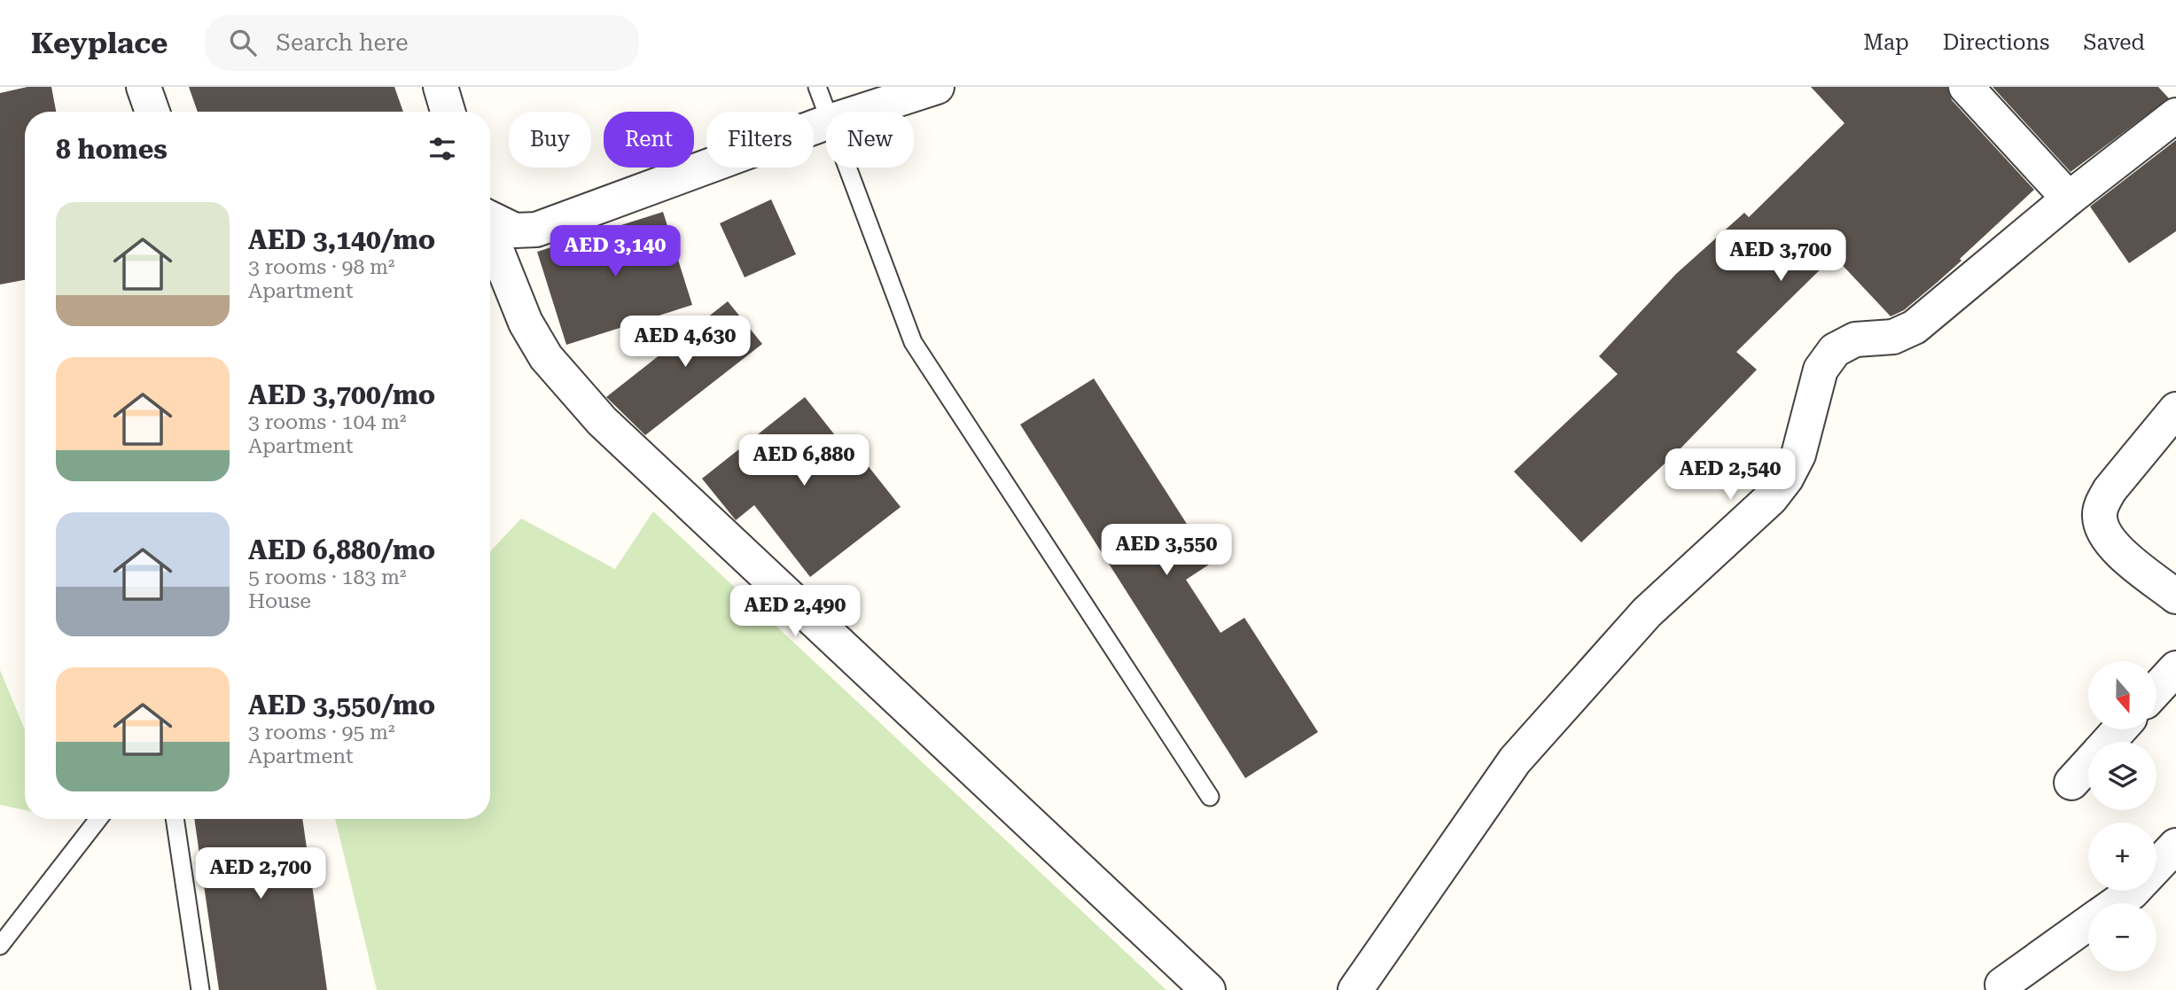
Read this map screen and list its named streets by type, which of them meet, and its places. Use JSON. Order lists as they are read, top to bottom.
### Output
{
  "north": "bottom",
  "page": {
    "header": "Keyplace",
    "search": "Search here",
    "nav": ["Map", "Directions", "Saved"],
    "chip": [
      "Buy",
      "Rent",
      "Filters",
      "New"
    ],
    "heading": "8 homes",
    "list": [
      {
        "name": "AED 3,140/mo",
        "note": "3 rooms · 98 m² · Apartment"
      },
      {
        "name": "AED 3,700/mo",
        "note": "3 rooms · 104 m² · Apartment"
      },
      {
        "name": "AED 6,880/mo",
        "note": "5 rooms · 183 m² · House"
      },
      {
        "name": "AED 3,550/mo",
        "note": "3 rooms · 95 m² · Apartment"
      }
    ],
    "price": [
      "AED 3,140",
      "AED 3,700",
      "AED 4,630",
      "AED 6,880",
      "AED 2,540",
      "AED 3,550",
      "AED 2,490",
      "AED 2,700"
    ],
    "map_buttons": ["+", "−"]
  }
}
